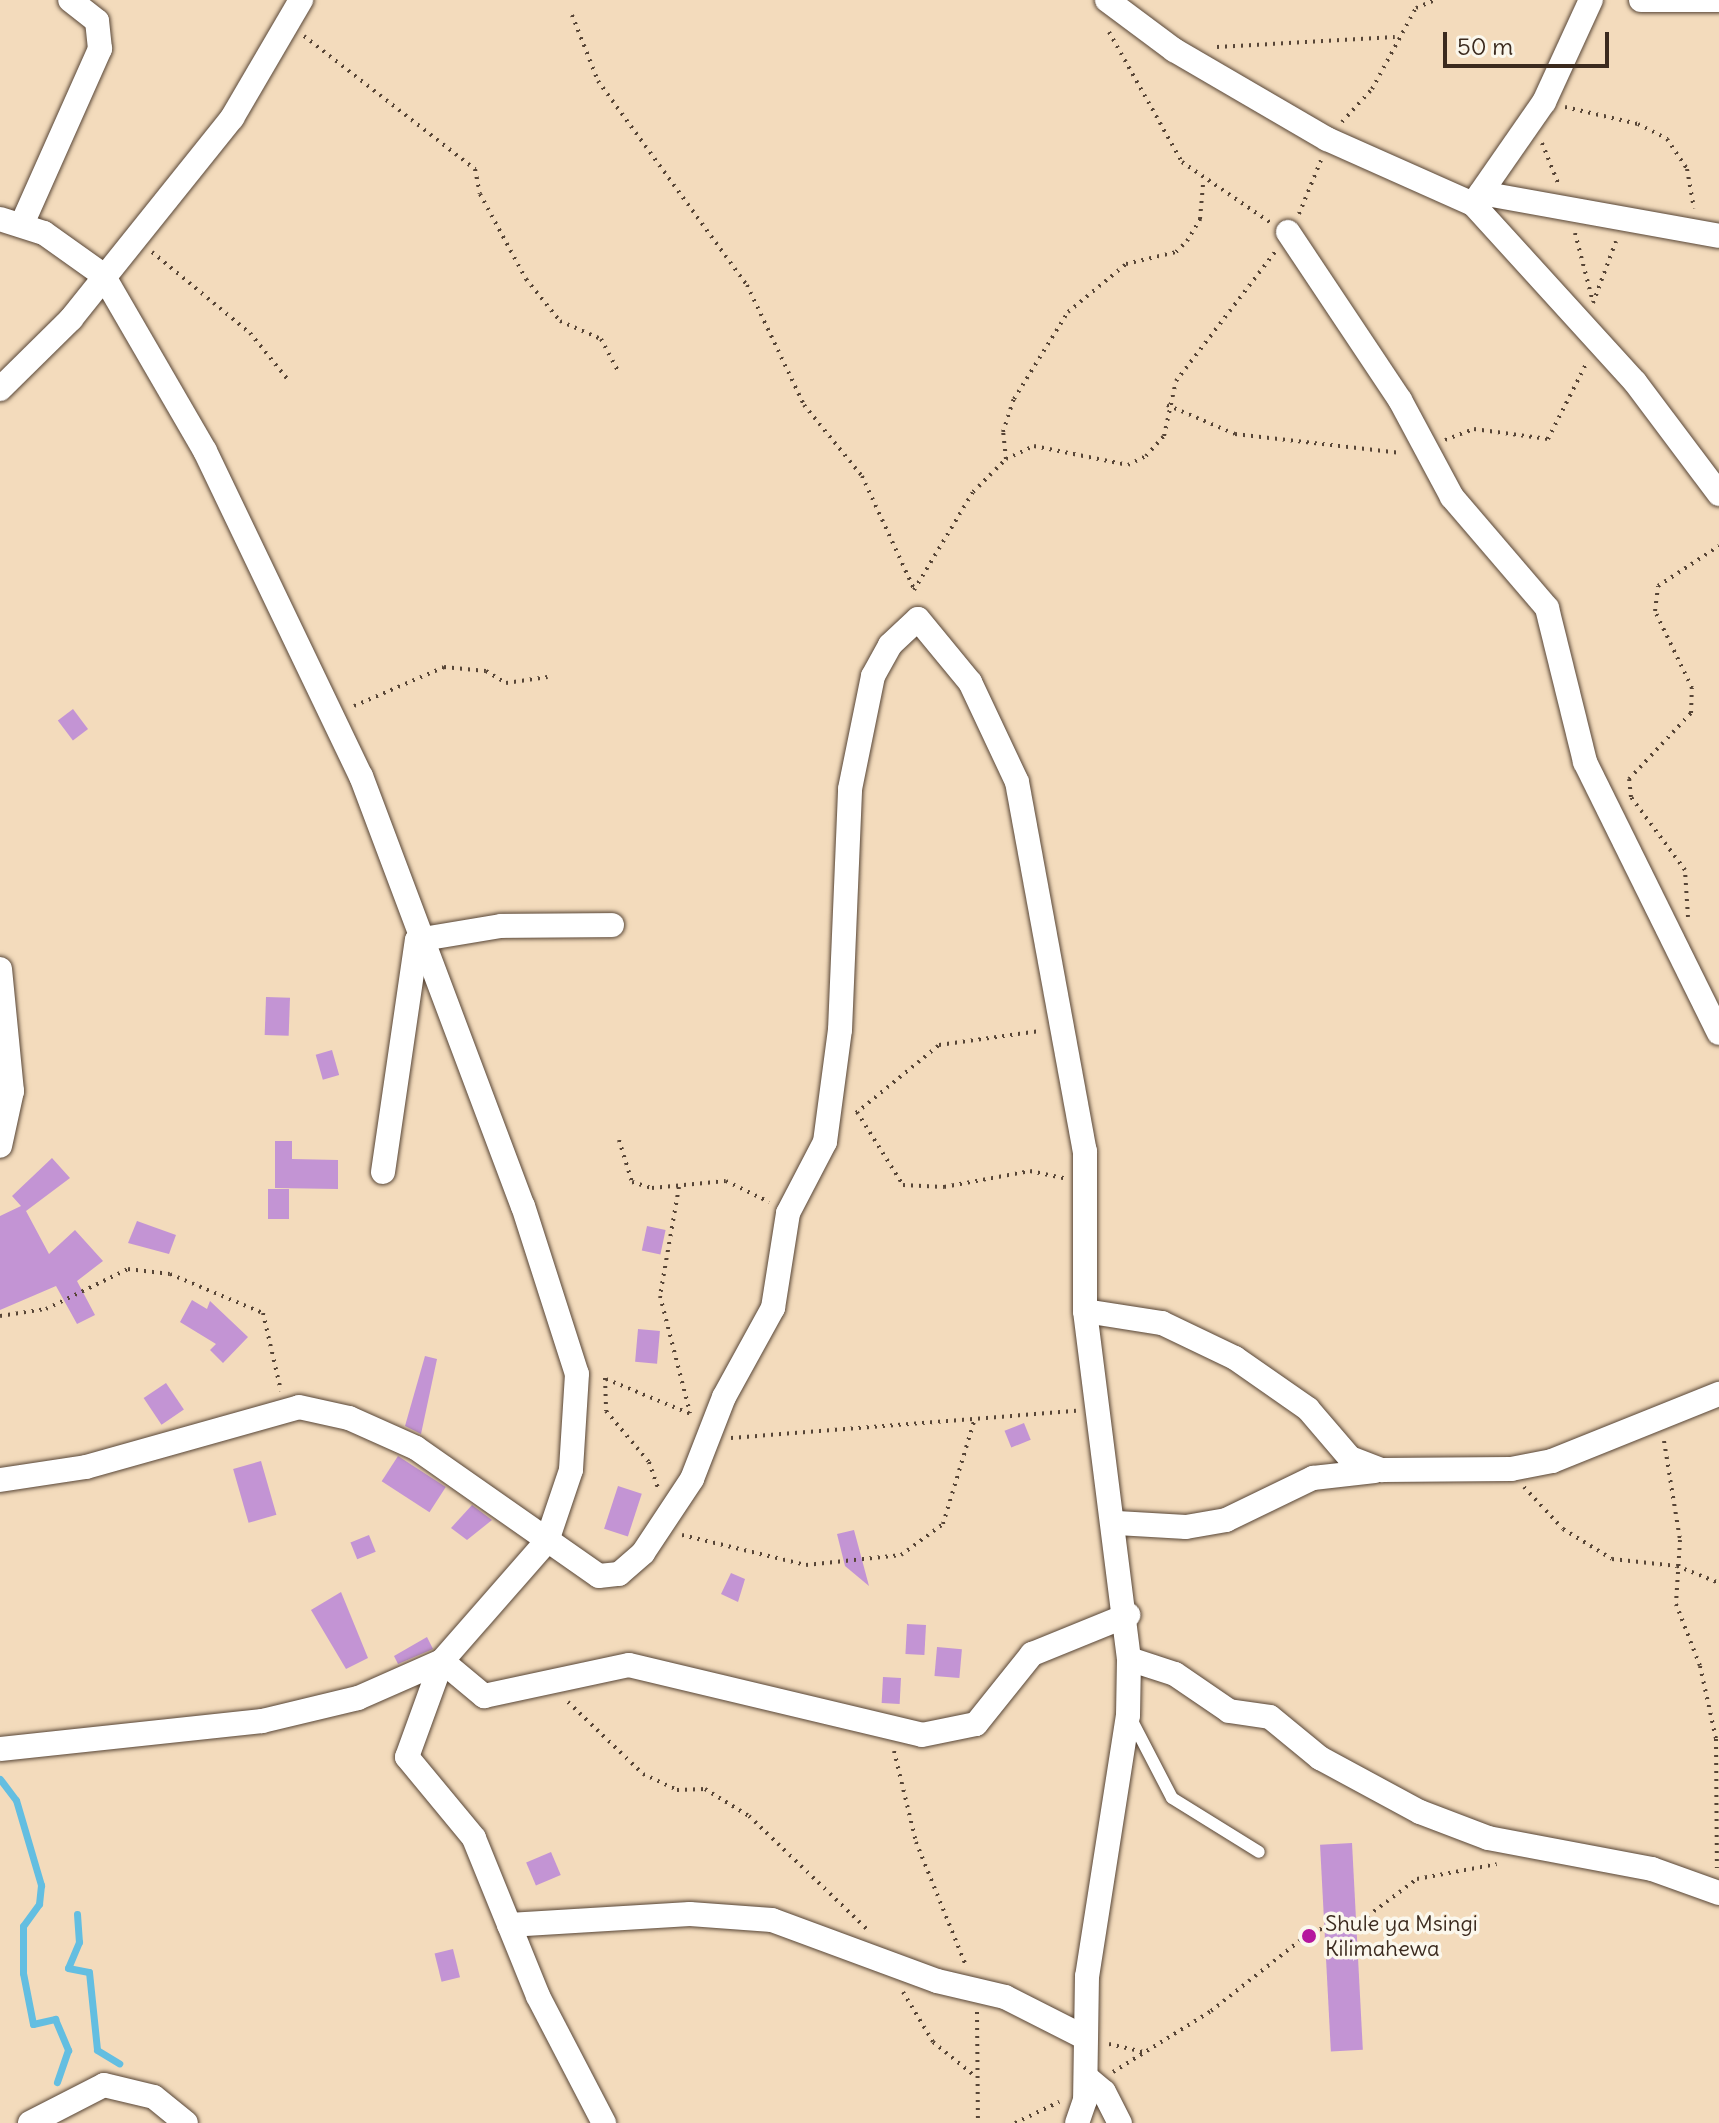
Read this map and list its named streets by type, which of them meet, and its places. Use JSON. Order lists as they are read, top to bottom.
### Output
{
  "places": ["Shule ya Msingi Kilimahewa"],
  "scale_bar": "50 m"
}
